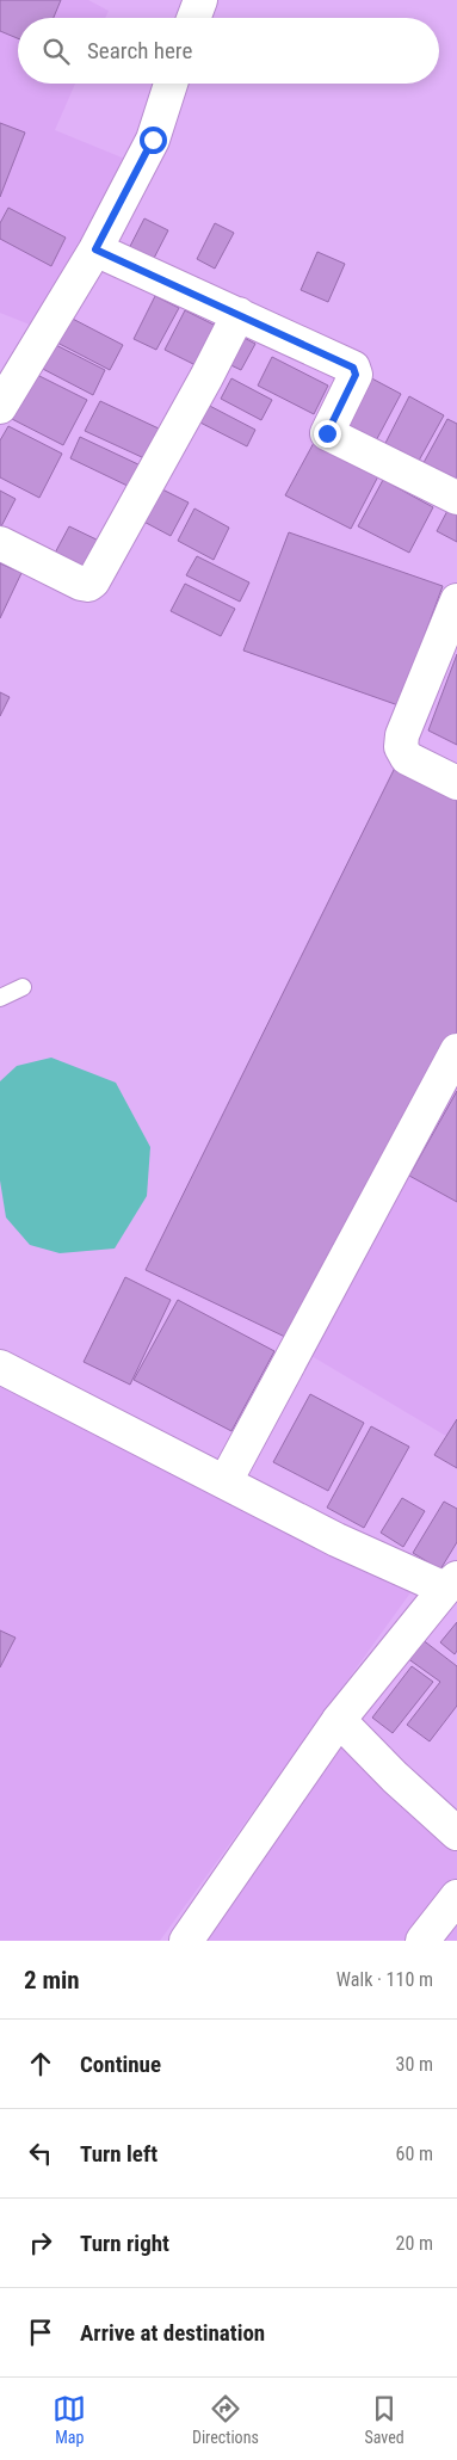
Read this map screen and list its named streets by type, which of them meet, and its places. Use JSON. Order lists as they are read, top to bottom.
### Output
{
  "page": {
    "search": "Search here",
    "heading": ["2 min", "Walk · 110 m"],
    "list": [
      ["Continue", "30 m"],
      ["Turn left", "60 m"],
      ["Turn right", "20 m"],
      "Arrive at destination"
    ],
    "nav": ["Map", "Directions", "Saved"]
  }
}
